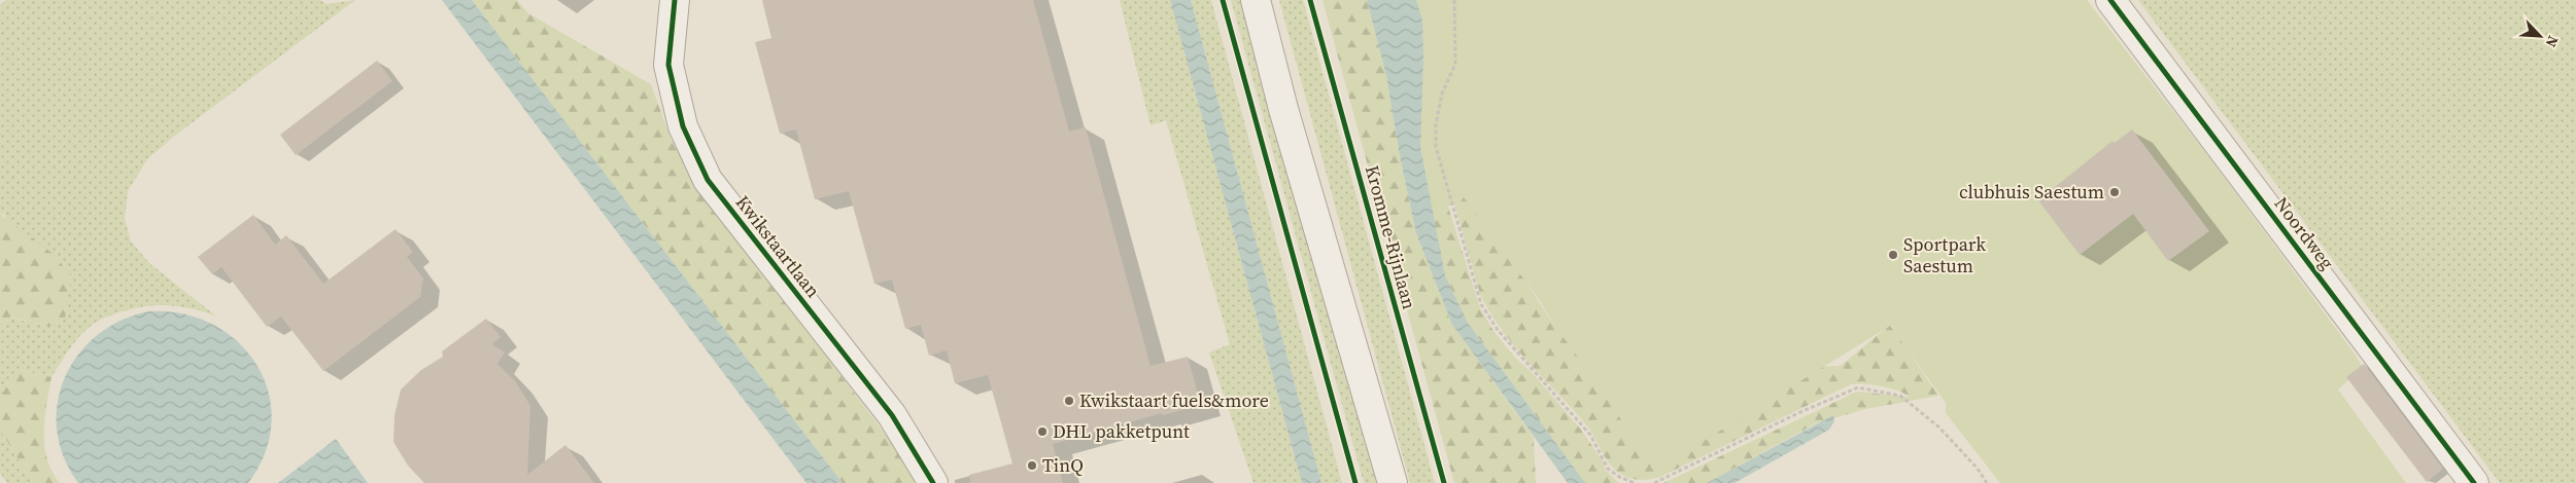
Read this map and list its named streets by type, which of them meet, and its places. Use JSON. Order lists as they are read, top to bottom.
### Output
{
  "streets": {
    "street": ["Noordweg", "Kwikstaartlaan"],
    "cycle path": ["Kromme-Rijnlaan"]
  },
  "places": [
    "clubhuis Saestum",
    "Sportpark Saestum",
    "Kwikstaart fuels&more",
    "DHL pakketpunt",
    "TinQ"
  ],
  "north": "bottom right"
}
